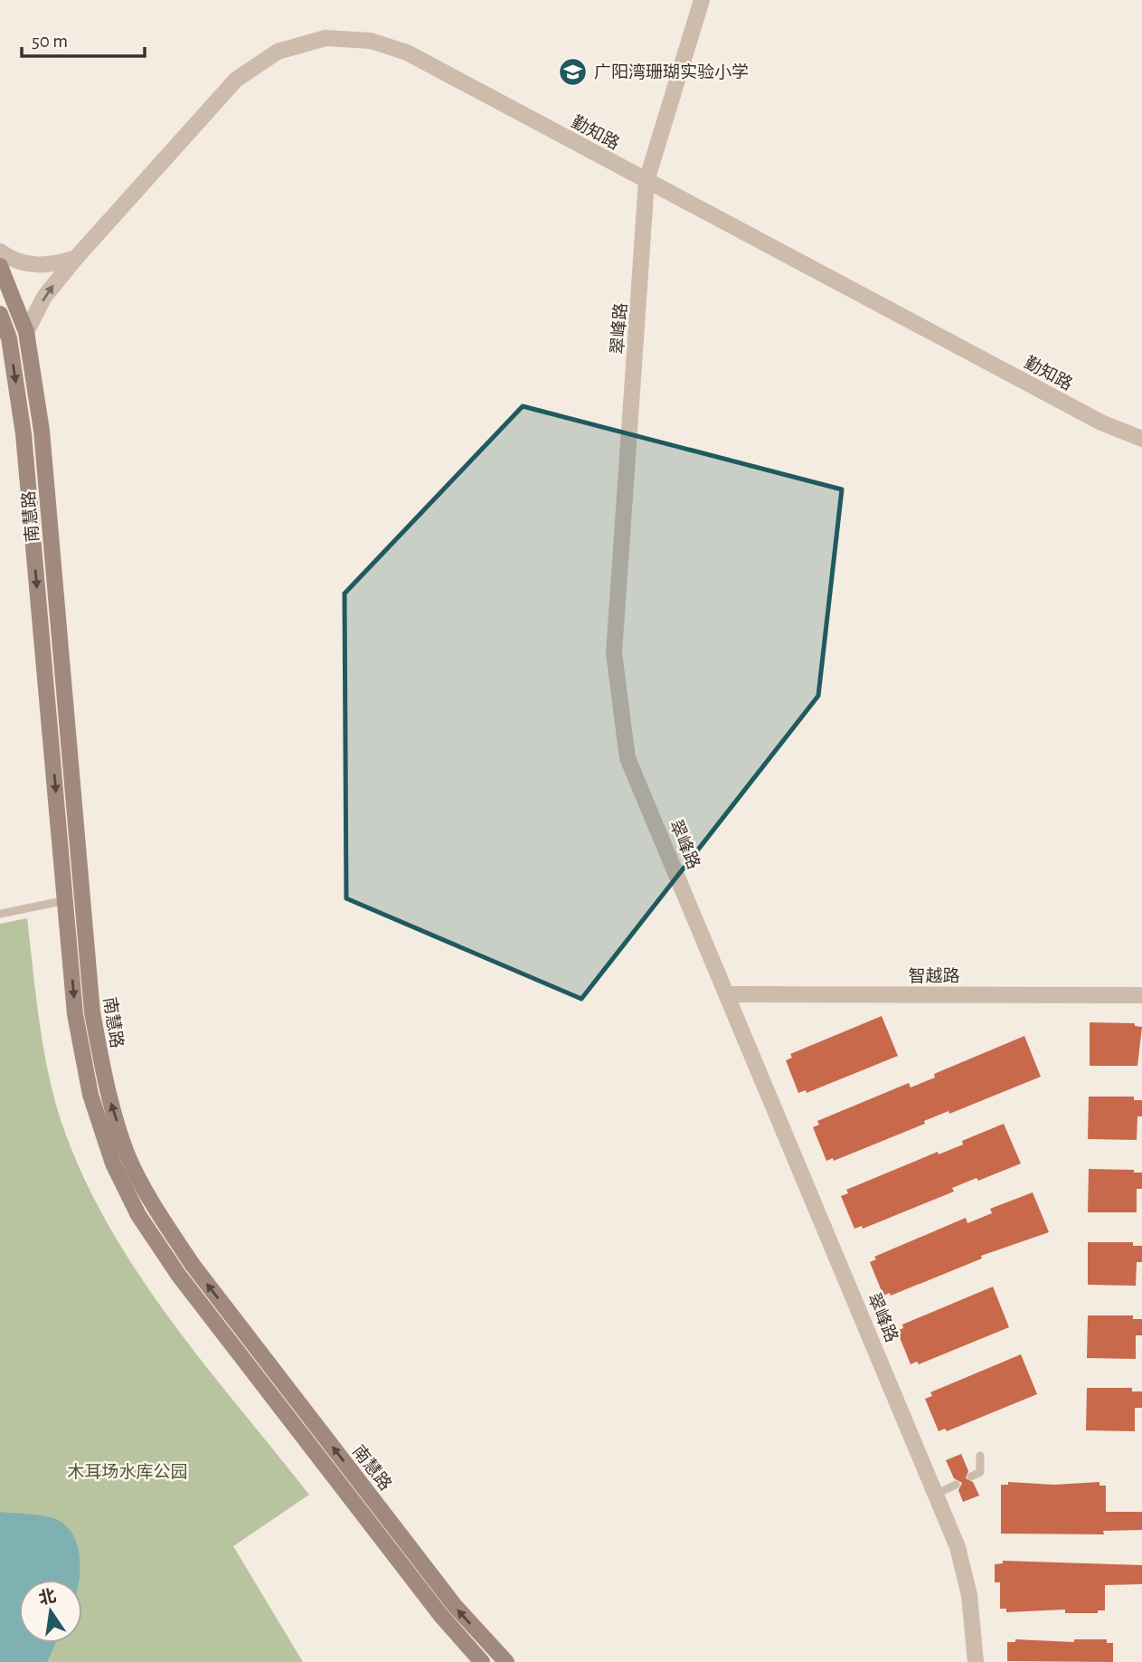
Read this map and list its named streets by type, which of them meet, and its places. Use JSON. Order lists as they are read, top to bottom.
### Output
{
  "streets": {
    "main road": ["南慧路"],
    "street": ["勤知路", "翠峰路", "智越路"]
  },
  "crossings": [
    ["勤知路", "翠峰路"],
    ["勤知路", "南慧路"],
    ["翠峰路", "智越路"]
  ],
  "parks": ["木耳场水库公园"],
  "places": {
    "school or university": ["广阳湾珊瑚实验小学"]
  },
  "scale_bar": "50 m",
  "north": "top"
}
